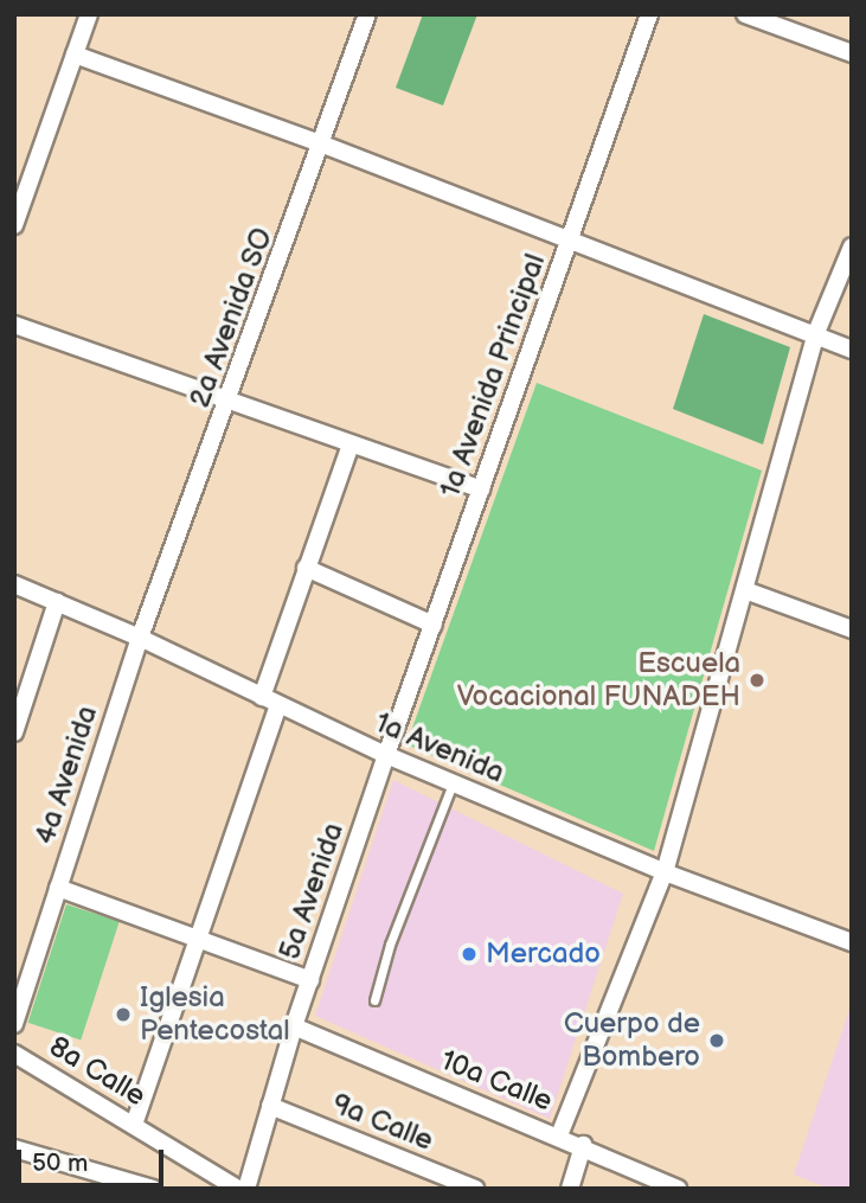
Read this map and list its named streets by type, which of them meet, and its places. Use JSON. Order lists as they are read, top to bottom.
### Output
{
  "streets": {
    "street": [
      "2a Avenida SO",
      "1a Avenida Principal",
      "1a Avenida",
      "4a Avenida",
      "5a Avenida",
      "8a Calle",
      "10a Calle",
      "9a Calle"
    ]
  },
  "crossings": [
    ["2a Avenida SO", "1a Avenida"],
    ["2a Avenida SO", "4a Avenida"],
    ["1a Avenida Principal", "1a Avenida"],
    ["1a Avenida Principal", "5a Avenida"],
    ["1a Avenida", "4a Avenida"],
    ["1a Avenida", "5a Avenida"],
    ["5a Avenida", "8a Calle"],
    ["5a Avenida", "10a Calle"],
    ["5a Avenida", "9a Calle"]
  ],
  "places": [
    "Escuela Vocacional FUNADEH",
    "Mercado",
    "Iglesia Pentecostal",
    "Cuerpo de Bombero"
  ],
  "scale_bar": "50 m"
}
